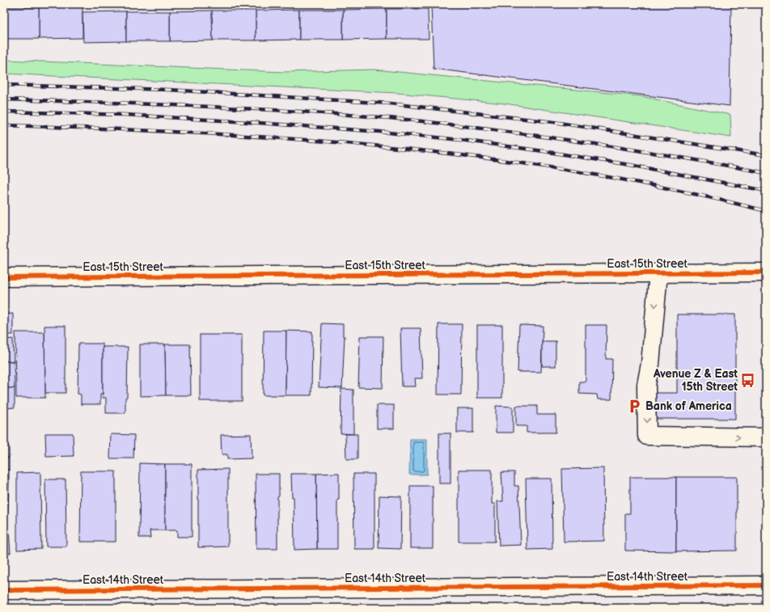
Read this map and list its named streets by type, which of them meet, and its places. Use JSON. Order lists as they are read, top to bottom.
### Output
{
  "streets": {
    "street": ["East 15th Street", "East 14th Street"]
  },
  "places": {
    "bus stop": ["Avenue Z & East 15th Street"],
    "parking": ["Bank of America"]
  }
}
